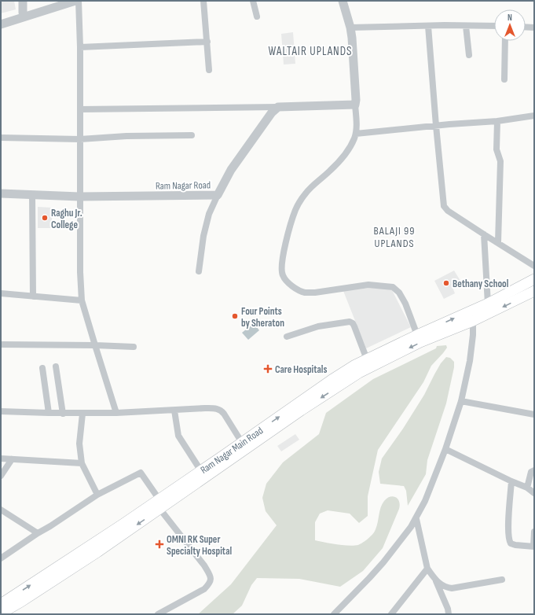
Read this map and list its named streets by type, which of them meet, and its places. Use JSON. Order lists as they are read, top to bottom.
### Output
{
  "streets": {
    "main road": ["Ram Nagar Main Road"],
    "street": ["Ram Nagar Road"]
  },
  "districts": ["WALTAIR UPLANDS", "BALAJI 99 UPLANDS"],
  "places": {
    "other": ["Raghu Jr. College", "Bethany School", "Four Points by Sheraton"],
    "health": ["Care Hospitals", "OMNI RK Super Specialty Hospital"]
  },
  "north": "top"
}
